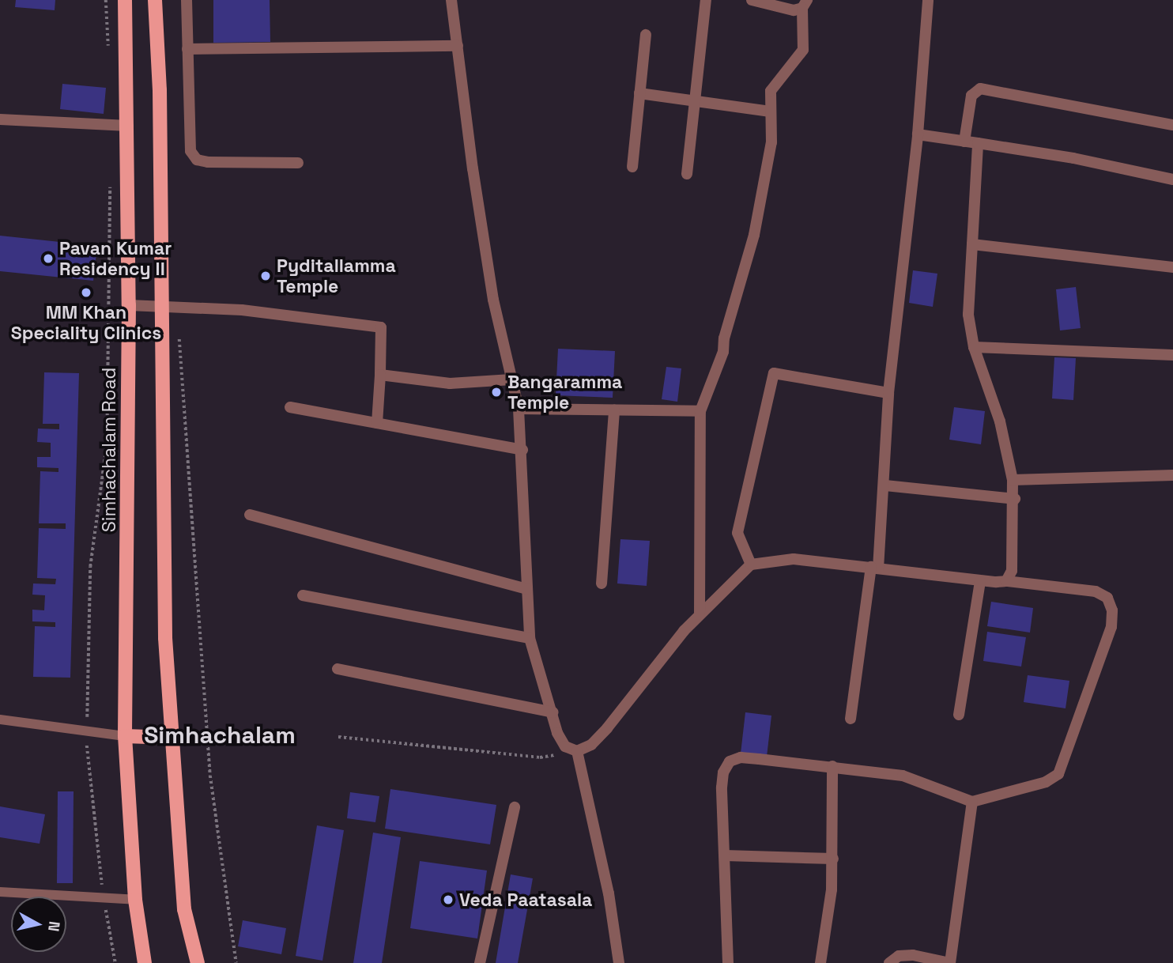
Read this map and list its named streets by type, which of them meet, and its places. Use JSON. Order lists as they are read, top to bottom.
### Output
{
  "streets": {
    "main road": ["Simhachalam Road"]
  },
  "districts": ["Simhachalam"],
  "places": [
    "Pavan Kumar Residency II",
    "Pyditallamma Temple",
    "MM Khan Speciality Clinics",
    "Bangaramma Temple",
    "Veda Paatasala"
  ],
  "north": "right"
}
